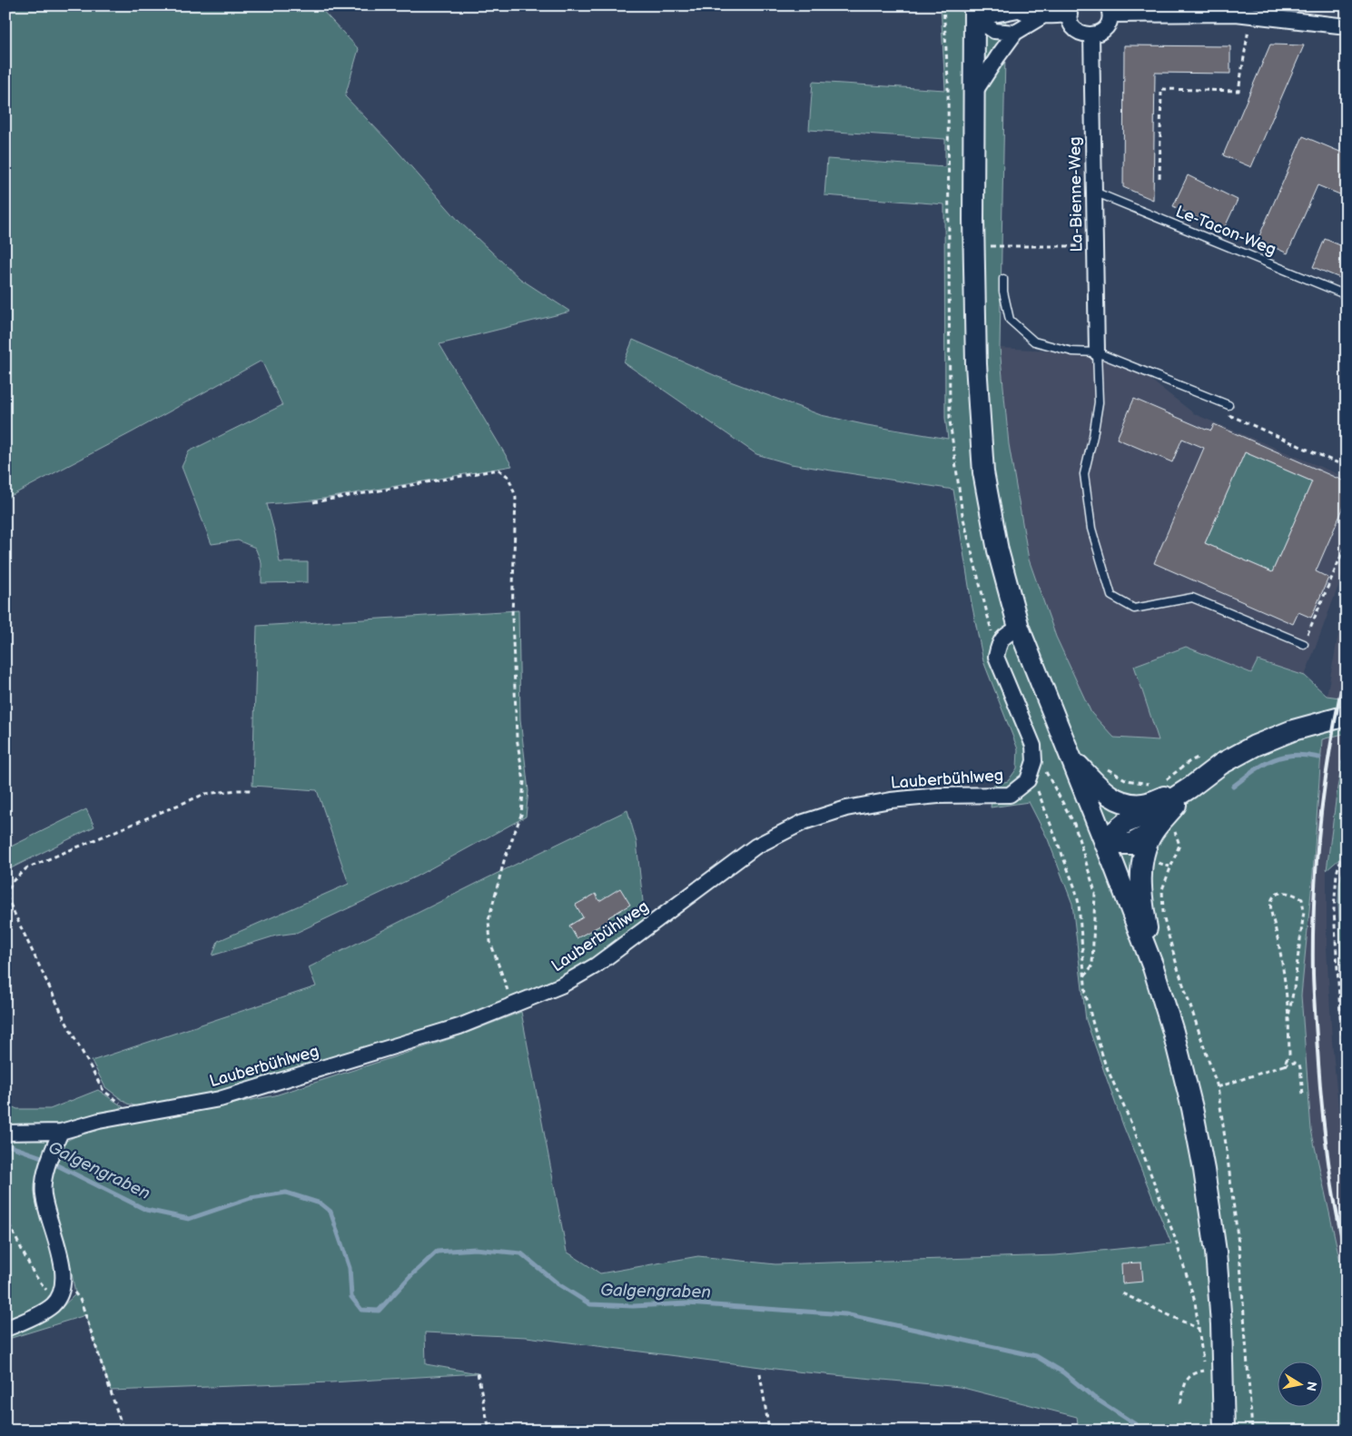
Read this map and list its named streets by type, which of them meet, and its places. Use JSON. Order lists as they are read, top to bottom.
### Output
{
  "streets": {
    "street": ["La-Bienne-Weg", "Lauberbühlweg"],
    "lane": ["Le-Tacon-Weg"]
  },
  "crossings": [
    ["La-Bienne-Weg", "Le-Tacon-Weg"]
  ],
  "water": ["Galgengraben"],
  "north": "right"
}
